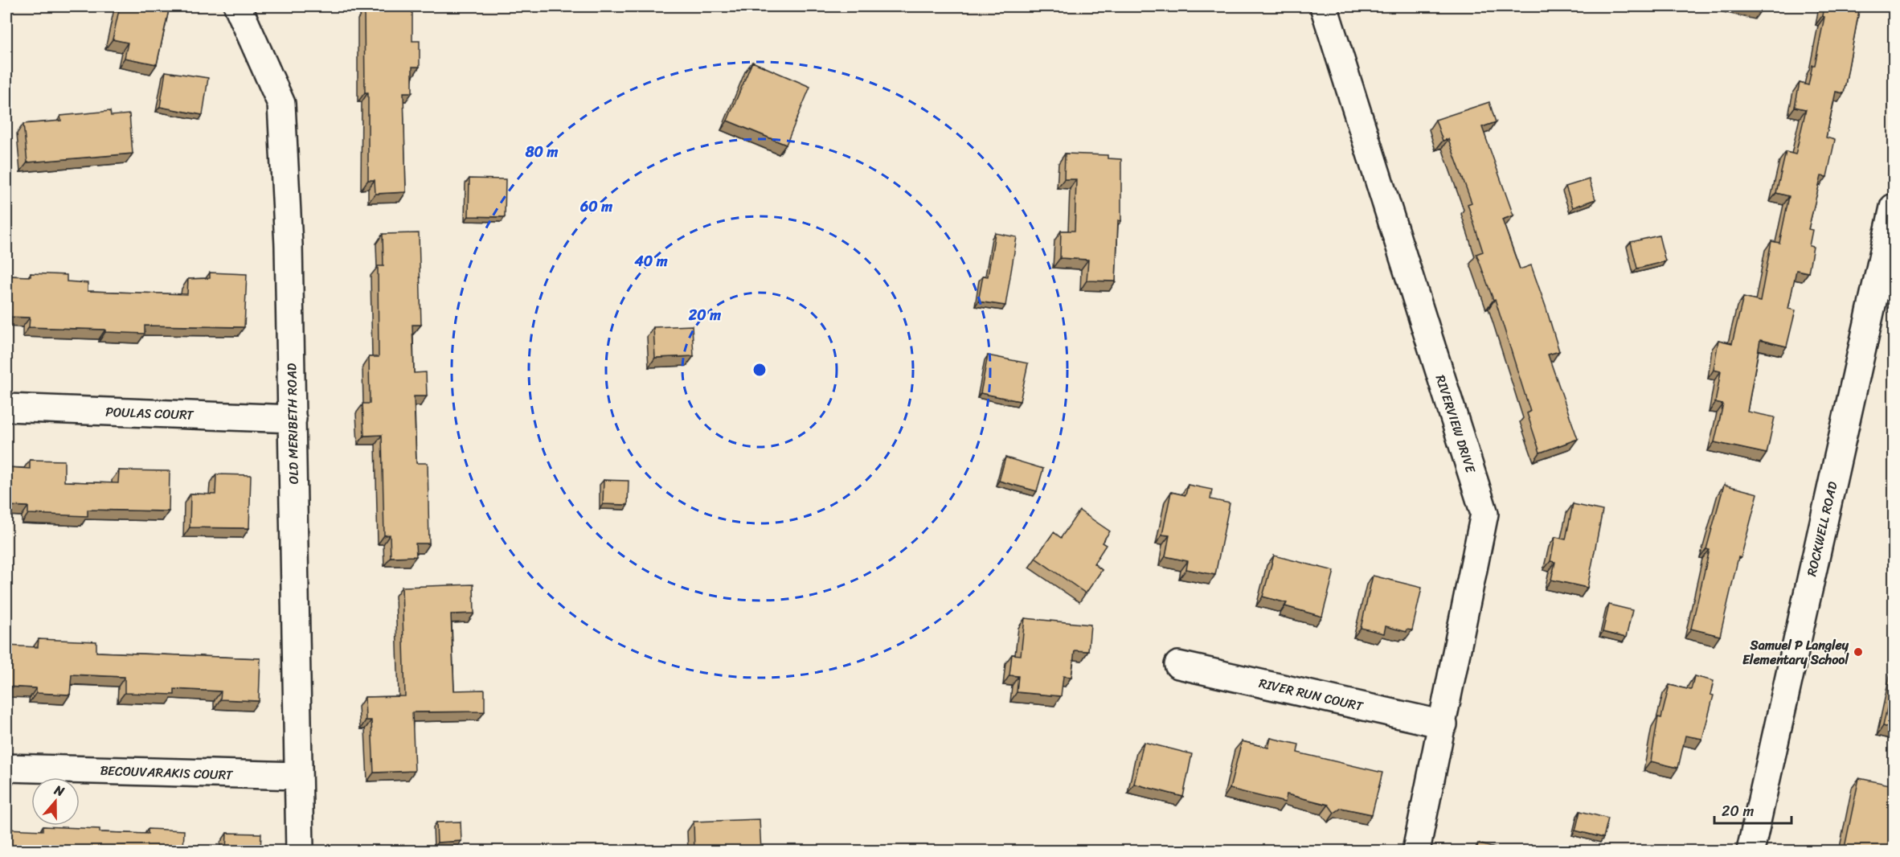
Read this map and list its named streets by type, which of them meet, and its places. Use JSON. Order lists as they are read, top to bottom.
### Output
{
  "streets": {
    "street": [
      "POULAS COURT",
      "OLD MERIBETH ROAD",
      "RIVERVIEW DRIVE",
      "ROCKWELL ROAD",
      "RIVER RUN COURT",
      "BECOUVARAKIS COURT"
    ]
  },
  "crossings": [
    ["POULAS COURT", "OLD MERIBETH ROAD"],
    ["OLD MERIBETH ROAD", "BECOUVARAKIS COURT"],
    ["RIVERVIEW DRIVE", "RIVER RUN COURT"]
  ],
  "places": ["Samuel P Langley Elementary School"],
  "scale_bar": "20 m",
  "north": "top",
  "rings": [
    "80 m",
    "60 m",
    "40 m",
    "20 m"
  ]
}
